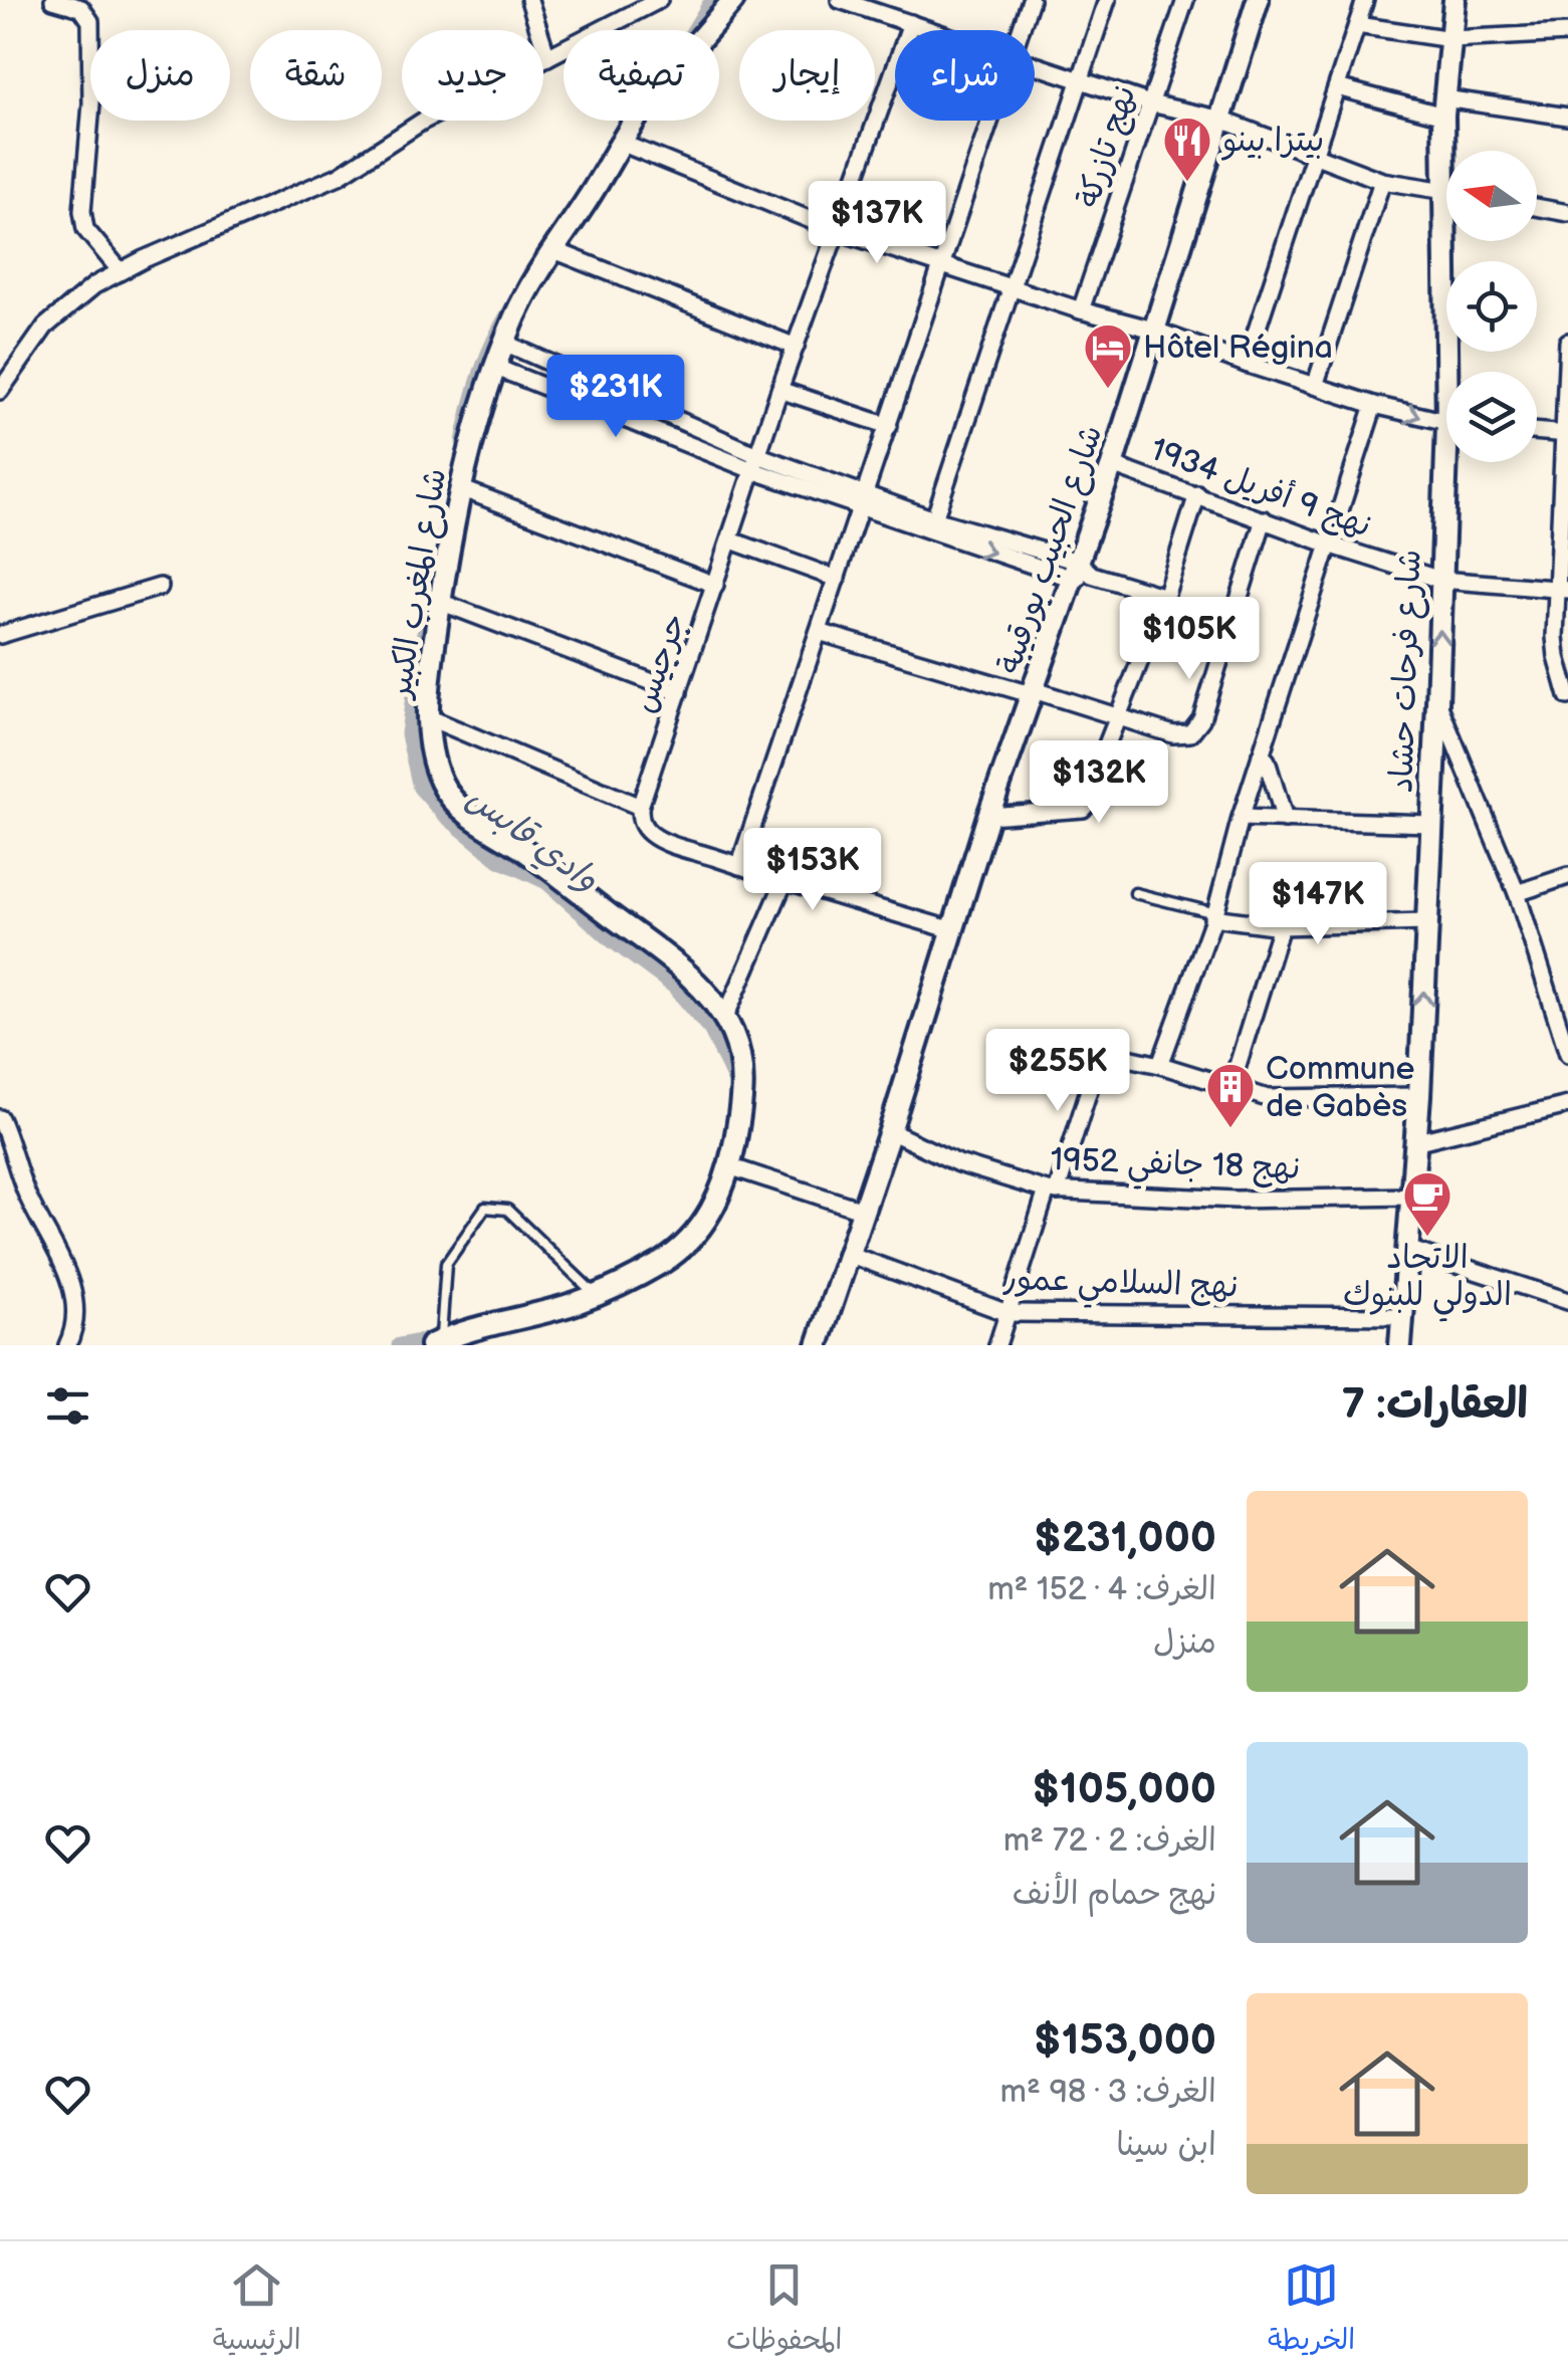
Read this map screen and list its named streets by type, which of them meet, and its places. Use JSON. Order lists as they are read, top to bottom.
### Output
{
  "streets": {
    "street": [
      "نهج تازركة",
      "نهج 9 أفريل 1934",
      "شارع الحبيب بورقيبة",
      "شارع المغرب الكبير",
      "جرجيس",
      "شارع فرحات حشاد",
      "نهج 18 جانفي 1952",
      "نهج السلامي عمور"
    ]
  },
  "crossings": [
    ["نهج 9 أفريل 1934", "شارع الحبيب بورقيبة"],
    ["نهج 9 أفريل 1934", "شارع فرحات حشاد"],
    ["شارع الحبيب بورقيبة", "نهج 18 جانفي 1952"],
    ["شارع الحبيب بورقيبة", "نهج السلامي عمور"],
    ["شارع فرحات حشاد", "نهج 18 جانفي 1952"],
    ["شارع فرحات حشاد", "نهج السلامي عمور"]
  ],
  "water": ["وادي قابس"],
  "places": {
    "restaurant": ["بيتزا بينو"],
    "hotel": ["Hôtel Régina"],
    "building": ["Commune de Gabès"],
    "cafe": ["الاتحاد الدولي للبنوك"]
  },
  "north": "left",
  "page": {
    "chip": [
      "شراء",
      "إيجار",
      "تصفية",
      "جديد",
      "شقة",
      "منزل"
    ],
    "price": [
      "$137K",
      "$231K",
      "$105K",
      "$132K",
      "$153K",
      "$147K",
      "$255K"
    ],
    "heading": "العقارات: 7",
    "list": [
      {
        "name": "$231,000",
        "note": "الغرف: 4 · 152 m² · منزل"
      },
      {
        "name": "$105,000",
        "note": "الغرف: 2 · 72 m² · نهج حمام الأنف"
      },
      {
        "name": "$153,000",
        "note": "الغرف: 3 · 98 m² · ابن سينا"
      }
    ],
    "tabs": ["الخريطة", "المحفوظات", "الرئيسية"]
  }
}
